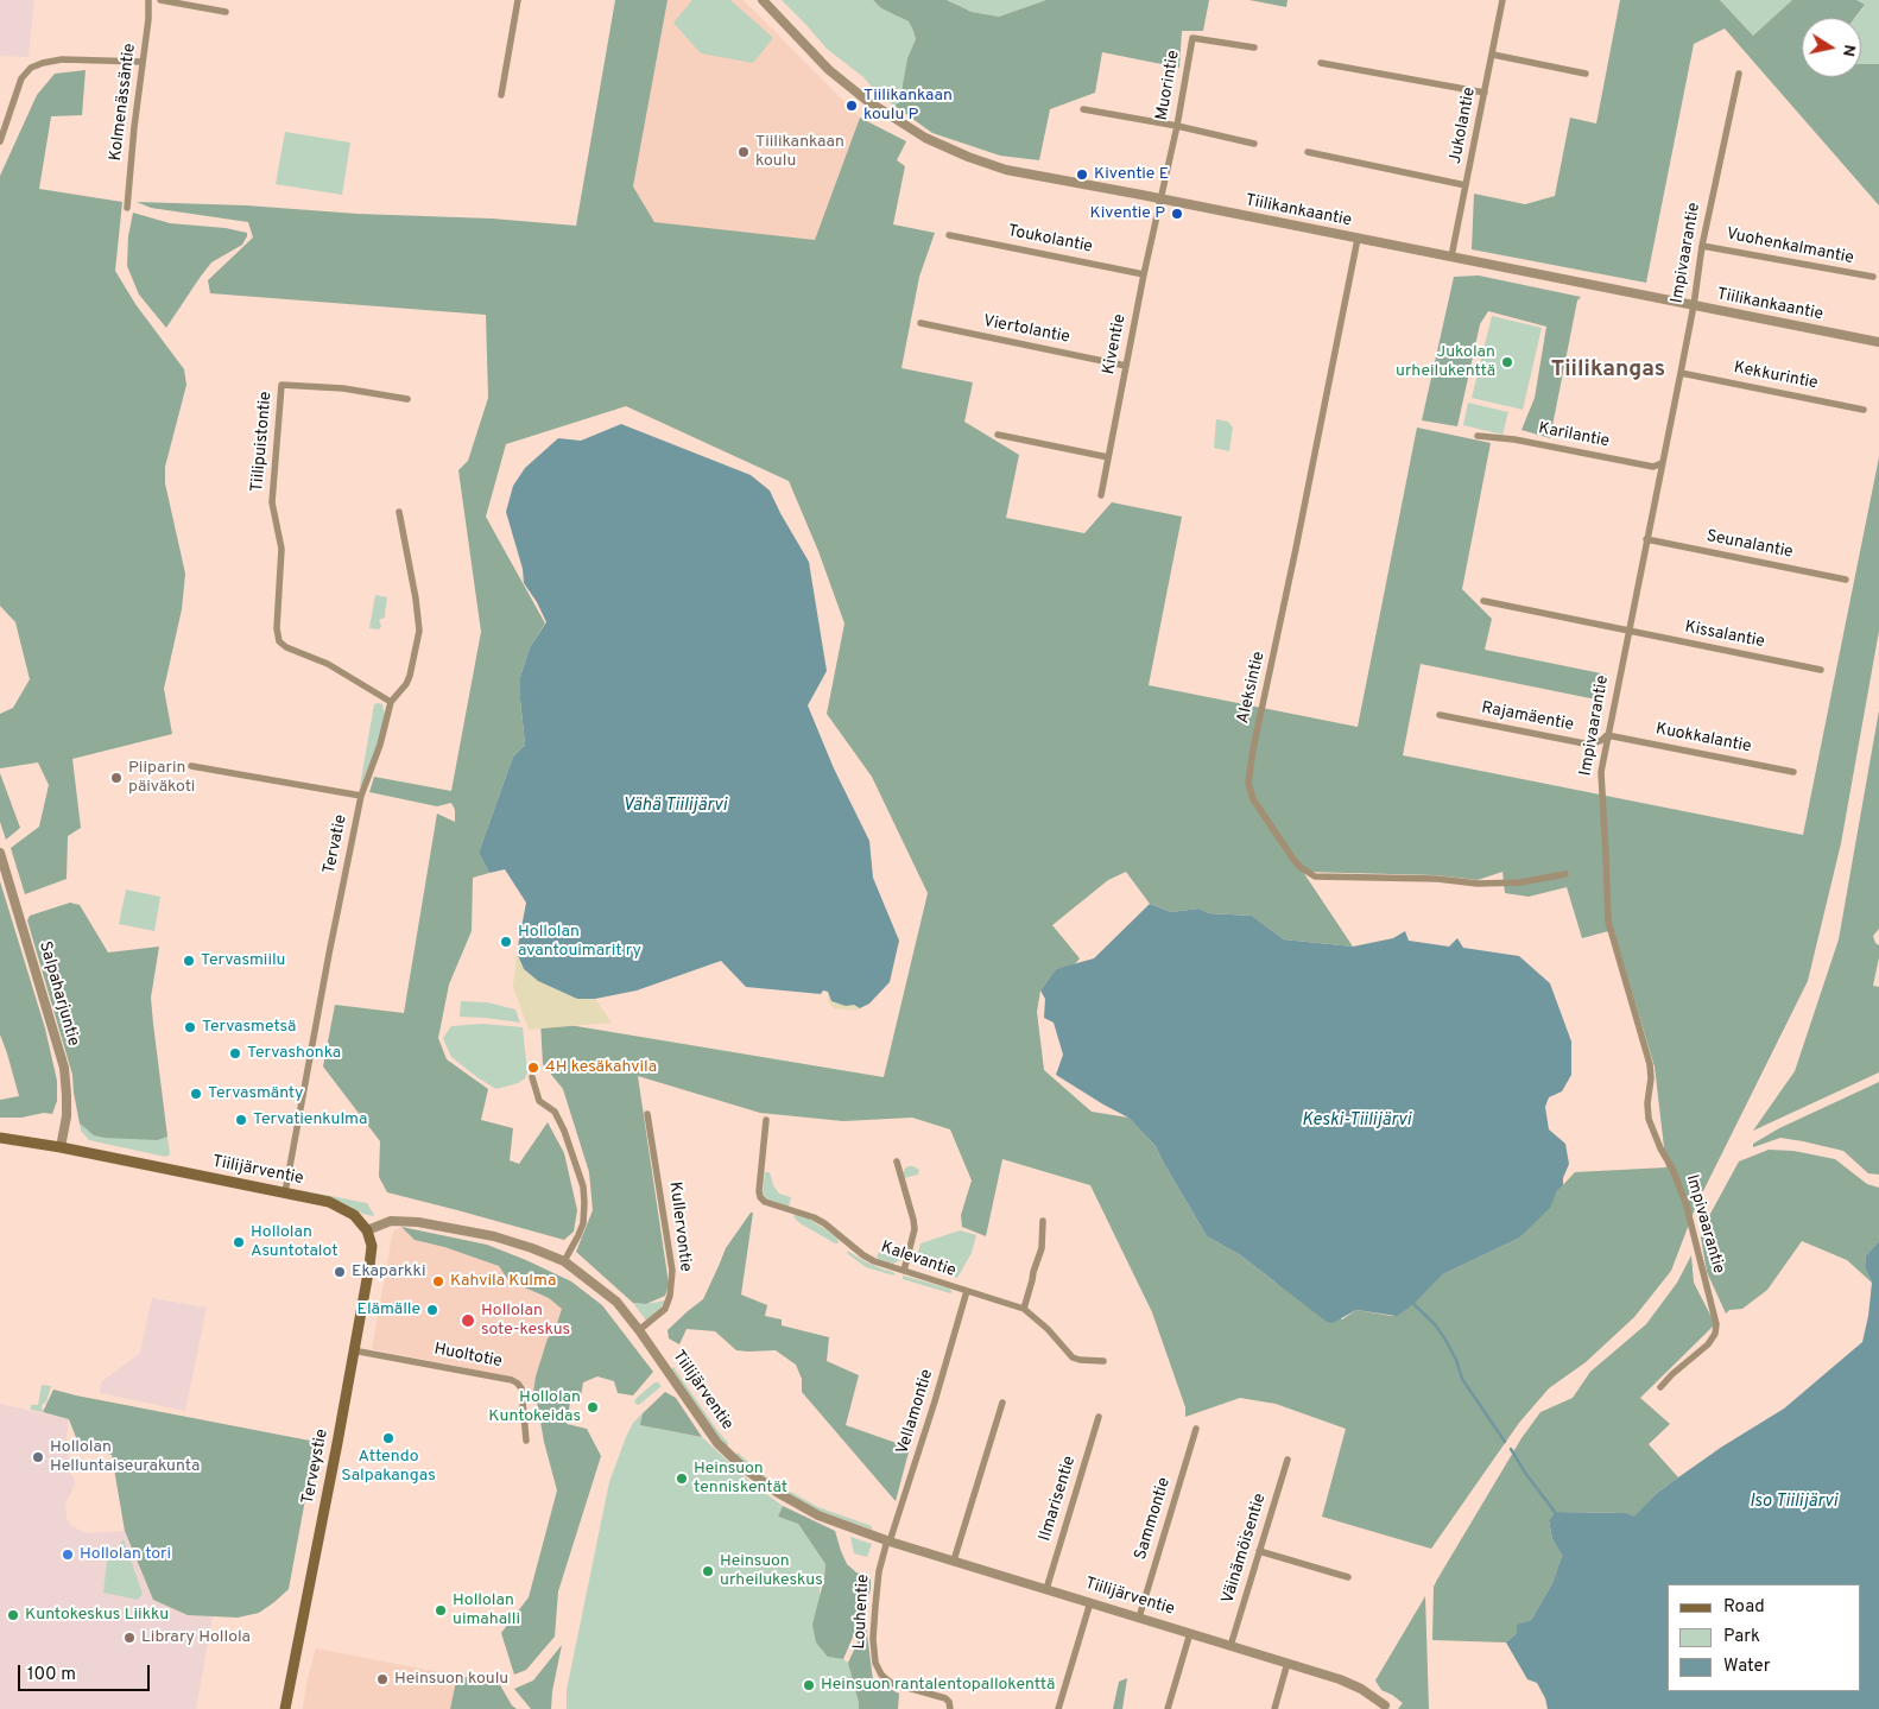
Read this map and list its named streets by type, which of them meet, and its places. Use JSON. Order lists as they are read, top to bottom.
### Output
{
  "streets": {
    "main road": ["Tiilijärventie", "Terveystie"],
    "street": [
      "Muorintie",
      "Kolmenässäntie",
      "Jukolantie",
      "Tiilikankaantie",
      "Toukolantie",
      "Vuohenkalmantie",
      "Impivaarantie",
      "Viertolantie",
      "Kiventie",
      "Kekkurintie",
      "Karilantie",
      "Tiilipuistontie",
      "Seunalantie",
      "Kissalantie",
      "Aleksintie",
      "Rajamäentie",
      "Kuokkalantie",
      "Tervatie",
      "Salpaharjuntie",
      "Kullervontie",
      "Kalevantie",
      "Huoltotie",
      "Vellamontie",
      "Ilmarisentie",
      "Sammontie",
      "Väinämöisentie",
      "Louhentie"
    ]
  },
  "crossings": [
    ["Muorintie", "Tiilikankaantie"],
    ["Muorintie", "Kiventie"],
    ["Jukolantie", "Tiilikankaantie"],
    ["Tiilikankaantie", "Impivaarantie"],
    ["Tiilikankaantie", "Kiventie"],
    ["Tiilikankaantie", "Aleksintie"],
    ["Toukolantie", "Kiventie"],
    ["Vuohenkalmantie", "Impivaarantie"],
    ["Impivaarantie", "Kekkurintie"],
    ["Impivaarantie", "Karilantie"],
    ["Impivaarantie", "Seunalantie"],
    ["Impivaarantie", "Kissalantie"],
    ["Impivaarantie", "Rajamäentie"],
    ["Impivaarantie", "Kuokkalantie"],
    ["Viertolantie", "Kiventie"],
    ["Tiilipuistontie", "Tervatie"],
    ["Rajamäentie", "Kuokkalantie"],
    ["Tervatie", "Tiilijärventie"],
    ["Salpaharjuntie", "Tiilijärventie"],
    ["Tiilijärventie", "Kullervontie"],
    ["Tiilijärventie", "Vellamontie"],
    ["Tiilijärventie", "Terveystie"],
    ["Tiilijärventie", "Ilmarisentie"],
    ["Tiilijärventie", "Sammontie"],
    ["Tiilijärventie", "Väinämöisentie"],
    ["Tiilijärventie", "Louhentie"],
    ["Kalevantie", "Vellamontie"],
    ["Huoltotie", "Terveystie"],
    ["Vellamontie", "Louhentie"]
  ],
  "districts": ["Tiilikangas"],
  "water": ["Vähä Tiilijärvi", "Keski-Tiilijärvi", "Iso Tiilijärvi"],
  "places": [
    "Tiilikankaan koulu P",
    "Tiilikankaan koulu",
    "Kiventie E",
    "Kiventie P",
    "Jukolan urheilukenttä",
    "Piiparin päiväkoti",
    "Hollolan avantouimarit ry",
    "Tervasmiilu",
    "Tervasmetsä",
    "Tervashonka",
    "4H kesäkahvila",
    "Tervasmänty",
    "Tervatienkulma",
    "Hollolan Asuntotalot",
    "Ekaparkki",
    "Kahvila Kulma",
    "Elämälle",
    "Hollolan sote-keskus",
    "Hollolan Kuntokeidas",
    "Attendo Salpakangas",
    "Hollolan Helluntaiseurakunta",
    "Heinsuon tenniskentät",
    "Hollolan tori",
    "Heinsuon urheilukeskus",
    "Hollolan uimahalli",
    "Kuntokeskus Liikku",
    "Library Hollola",
    "Heinsuon koulu",
    "Heinsuon rantalentopallokenttä"
  ],
  "legend": ["Road", "Park", "Water"],
  "scale_bar": "100 m",
  "north": "right"
}
